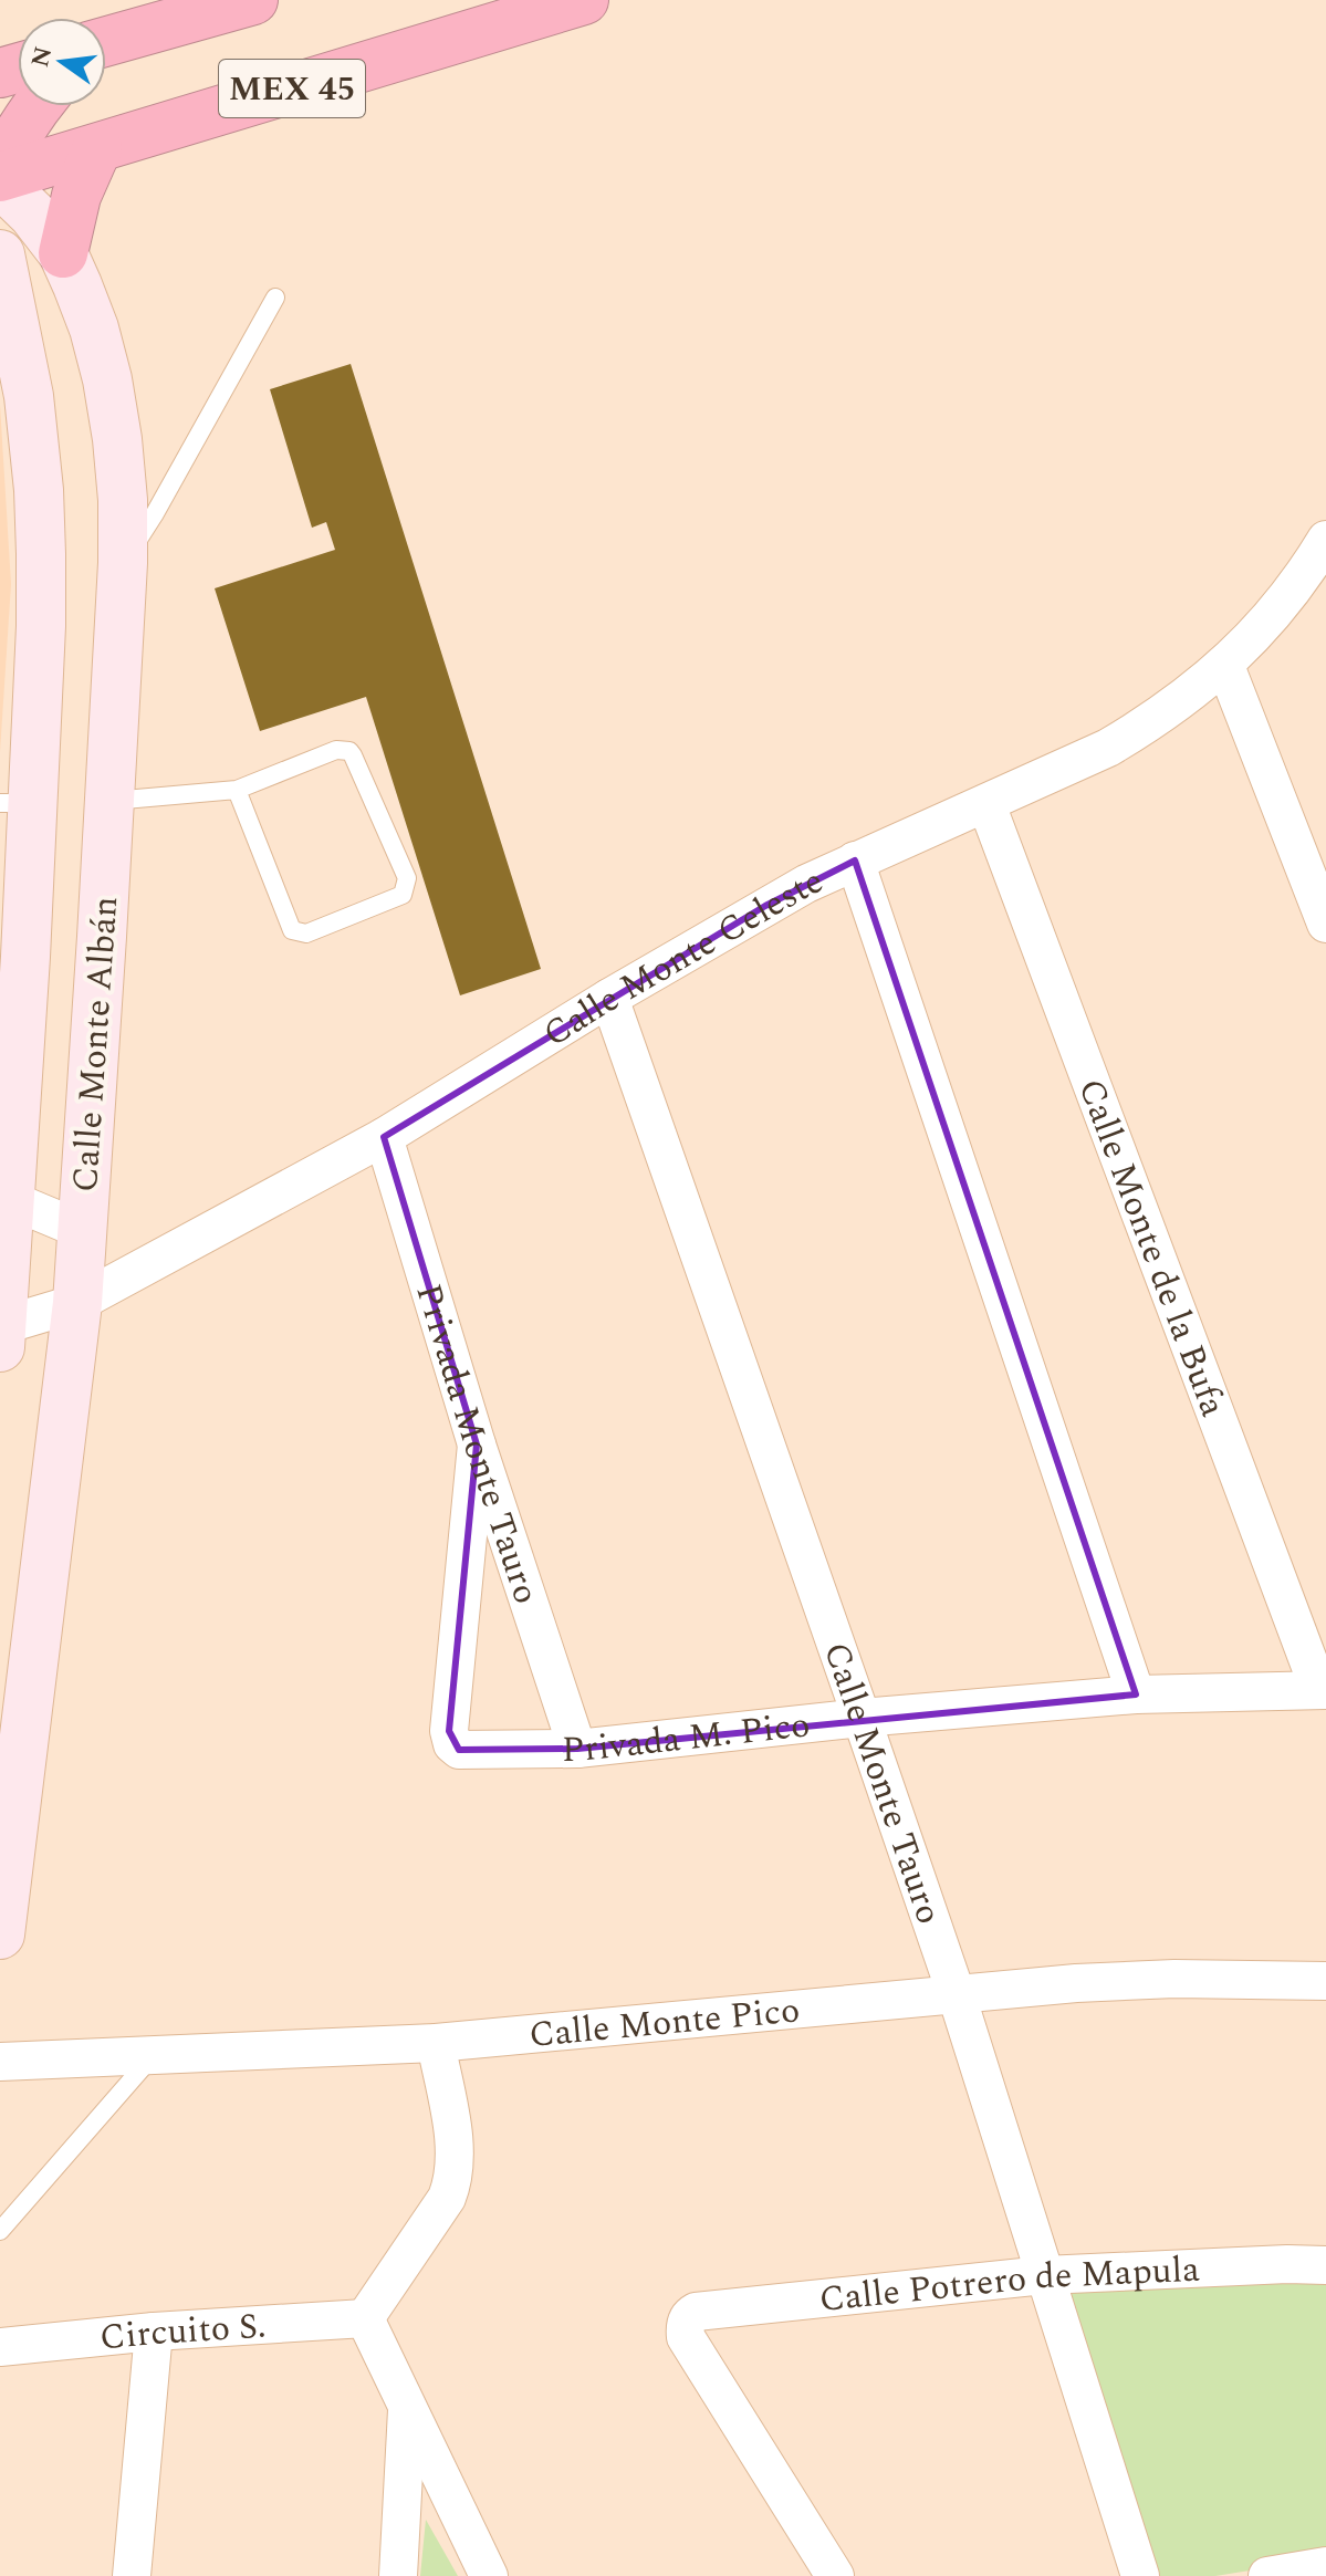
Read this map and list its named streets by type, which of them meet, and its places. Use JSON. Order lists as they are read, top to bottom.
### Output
{
  "streets": {
    "highway": ["MEX 45"],
    "main road": ["Calle Monte Albán"],
    "street": [
      "Calle Monte Celeste",
      "Calle Monte de la Bufa",
      "Privada Monte Tauro",
      "Privada M. Pico",
      "Calle Monte Tauro",
      "Calle Monte Pico",
      "Calle Potrero de Mapula",
      "Circuito S."
    ]
  },
  "crossings": [
    ["MEX 45", "Calle Monte Albán"],
    ["Calle Monte Celeste", "Calle Monte Albán"],
    ["Calle Monte Celeste", "Calle Monte de la Bufa"],
    ["Calle Monte Celeste", "Privada Monte Tauro"],
    ["Calle Monte Celeste", "Calle Monte Tauro"],
    ["Calle Monte de la Bufa", "Privada M. Pico"],
    ["Privada Monte Tauro", "Privada M. Pico"],
    ["Privada M. Pico", "Calle Monte Tauro"],
    ["Calle Monte Tauro", "Calle Monte Pico"],
    ["Calle Monte Tauro", "Calle Potrero de Mapula"]
  ],
  "north": "left"
}
